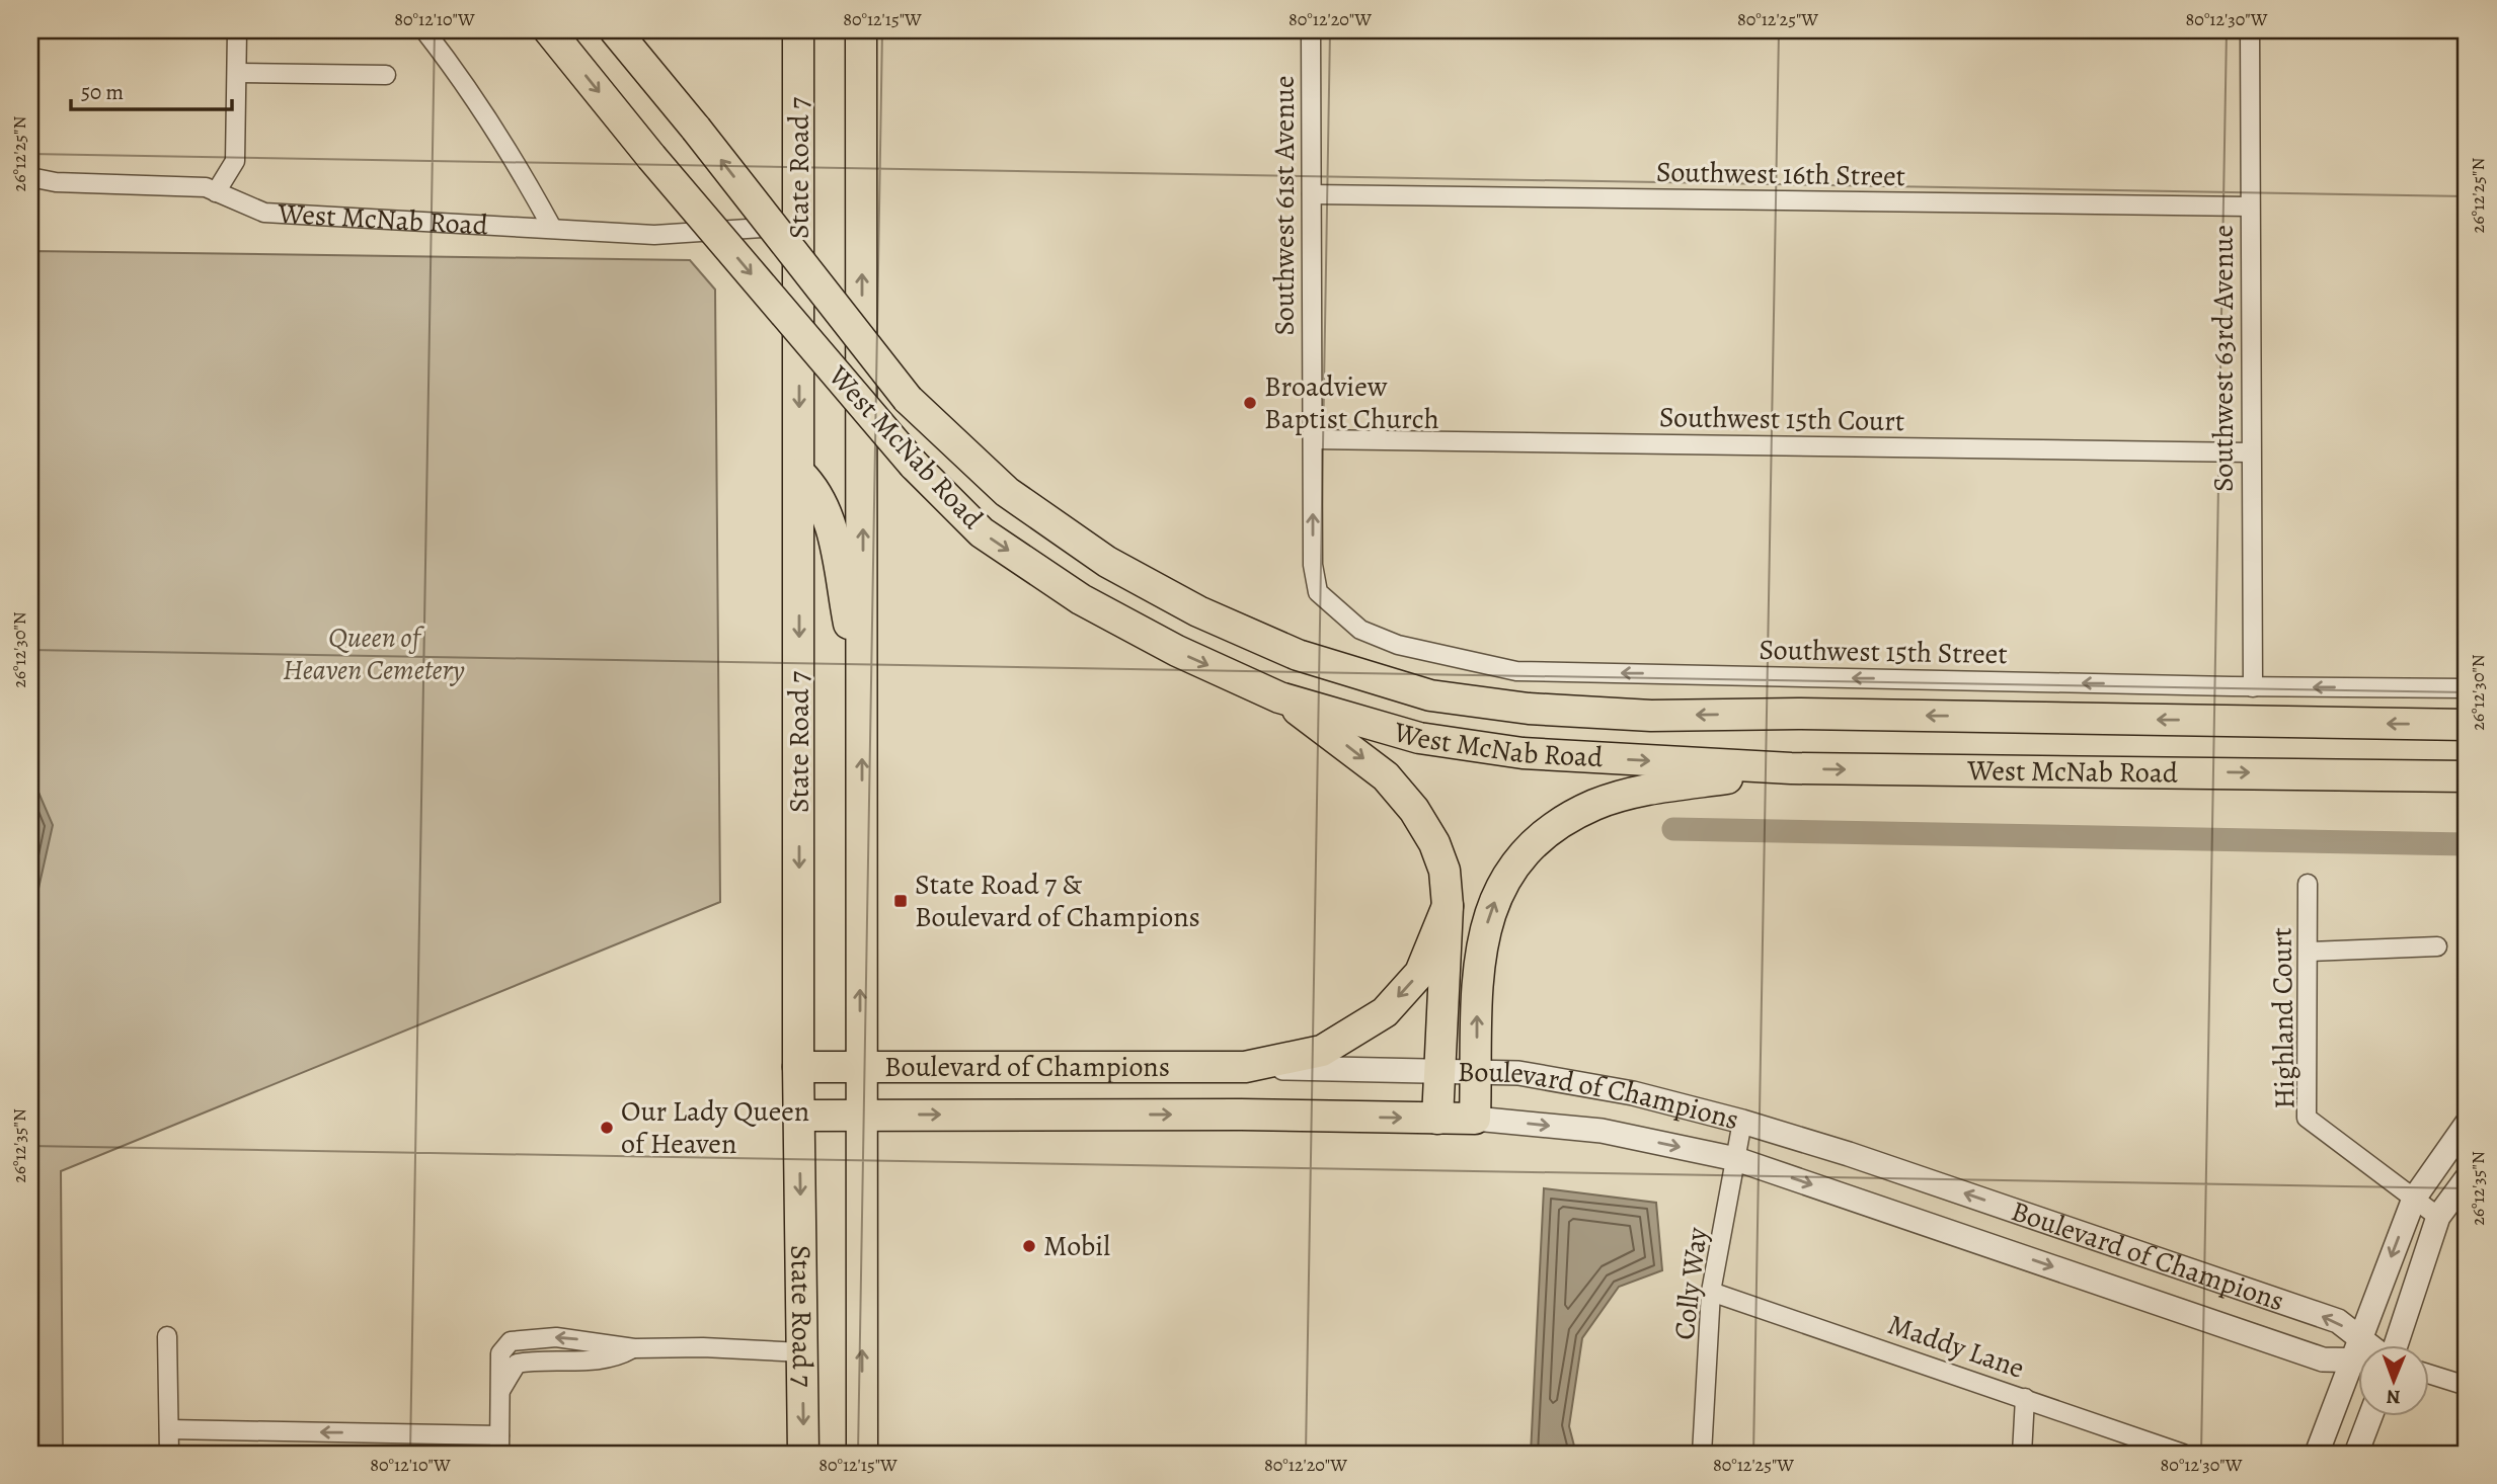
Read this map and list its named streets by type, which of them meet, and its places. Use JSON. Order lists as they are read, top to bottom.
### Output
{
  "streets": {
    "main road": ["State Road 7", "West McNab Road", "Boulevard of Champions"],
    "street": [
      "Southwest 16th Street",
      "Southwest 61st Avenue",
      "Southwest 63rd Avenue",
      "Southwest 15th Court",
      "Southwest 15th Street",
      "Highland Court",
      "Colly Way",
      "Maddy Lane"
    ]
  },
  "crossings": [
    ["State Road 7", "West McNab Road"],
    ["State Road 7", "Boulevard of Champions"],
    ["Southwest 16th Street", "Southwest 61st Avenue"],
    ["Southwest 16th Street", "Southwest 63rd Avenue"],
    ["Southwest 61st Avenue", "Southwest 15th Court"],
    ["Southwest 61st Avenue", "Southwest 15th Street"],
    ["Southwest 63rd Avenue", "Southwest 15th Court"],
    ["Southwest 63rd Avenue", "Southwest 15th Street"],
    ["Highland Court", "Boulevard of Champions"],
    ["Boulevard of Champions", "Colly Way"],
    ["Colly Way", "Maddy Lane"]
  ],
  "one_way": ["Southwest 15th Street"],
  "parks": ["Queen of Heaven Cemetery"],
  "places": {
    "other": ["Broadview Baptist Church", "Our Lady Queen of Heaven", "Mobil"],
    "transit": ["State Road 7 & Boulevard of Champions"]
  },
  "scale_bar": "50 m",
  "north": "bottom",
  "coordinates": [
    "80°12'10\"W",
    "80°12'15\"W",
    "80°12'20\"W",
    "80°12'25\"W",
    "80°12'30\"W",
    "26°12'25\"N",
    "26°12'30\"N",
    "26°12'35\"N"
  ]
}
